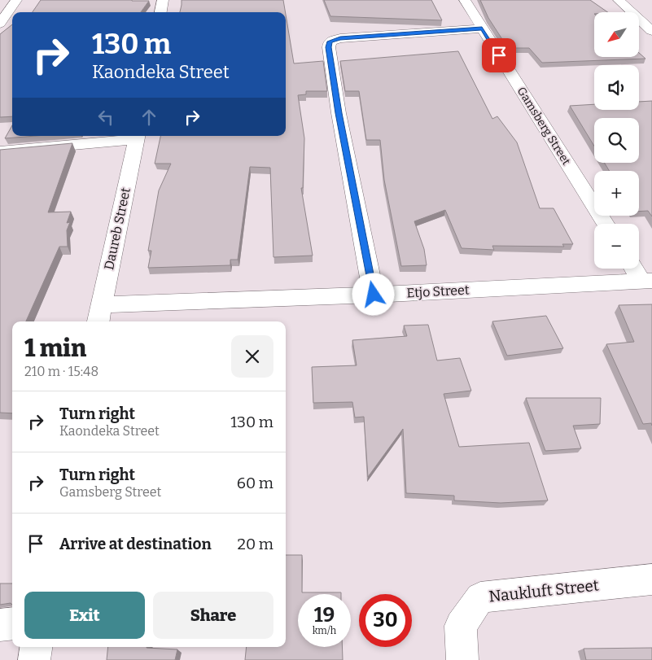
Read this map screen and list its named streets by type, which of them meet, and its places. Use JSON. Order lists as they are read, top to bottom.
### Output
{
  "streets": {
    "street": [
      "Gamsberg Street",
      "Daureb Street",
      "Etjo Street",
      "Naukluft Street"
    ]
  },
  "crossings": [
    ["Daureb Street", "Etjo Street"]
  ],
  "north": "bottom left",
  "page": {
    "map_buttons": ["+", "−"],
    "turn": ["130 m", "Kaondeka Street"],
    "heading": ["1 min", "210 m · 15:48"],
    "list": [
      {
        "name": "Turn right",
        "note": "Kaondeka Street",
        "value": "130 m"
      },
      {
        "name": "Turn right",
        "note": "Gamsberg Street",
        "value": "60 m"
      },
      {
        "name": "Arrive at destination",
        "value": "20 m"
      }
    ],
    "buttons": ["Exit", "Share"],
    "speed": "19 km/h",
    "limit": "30"
  }
}
